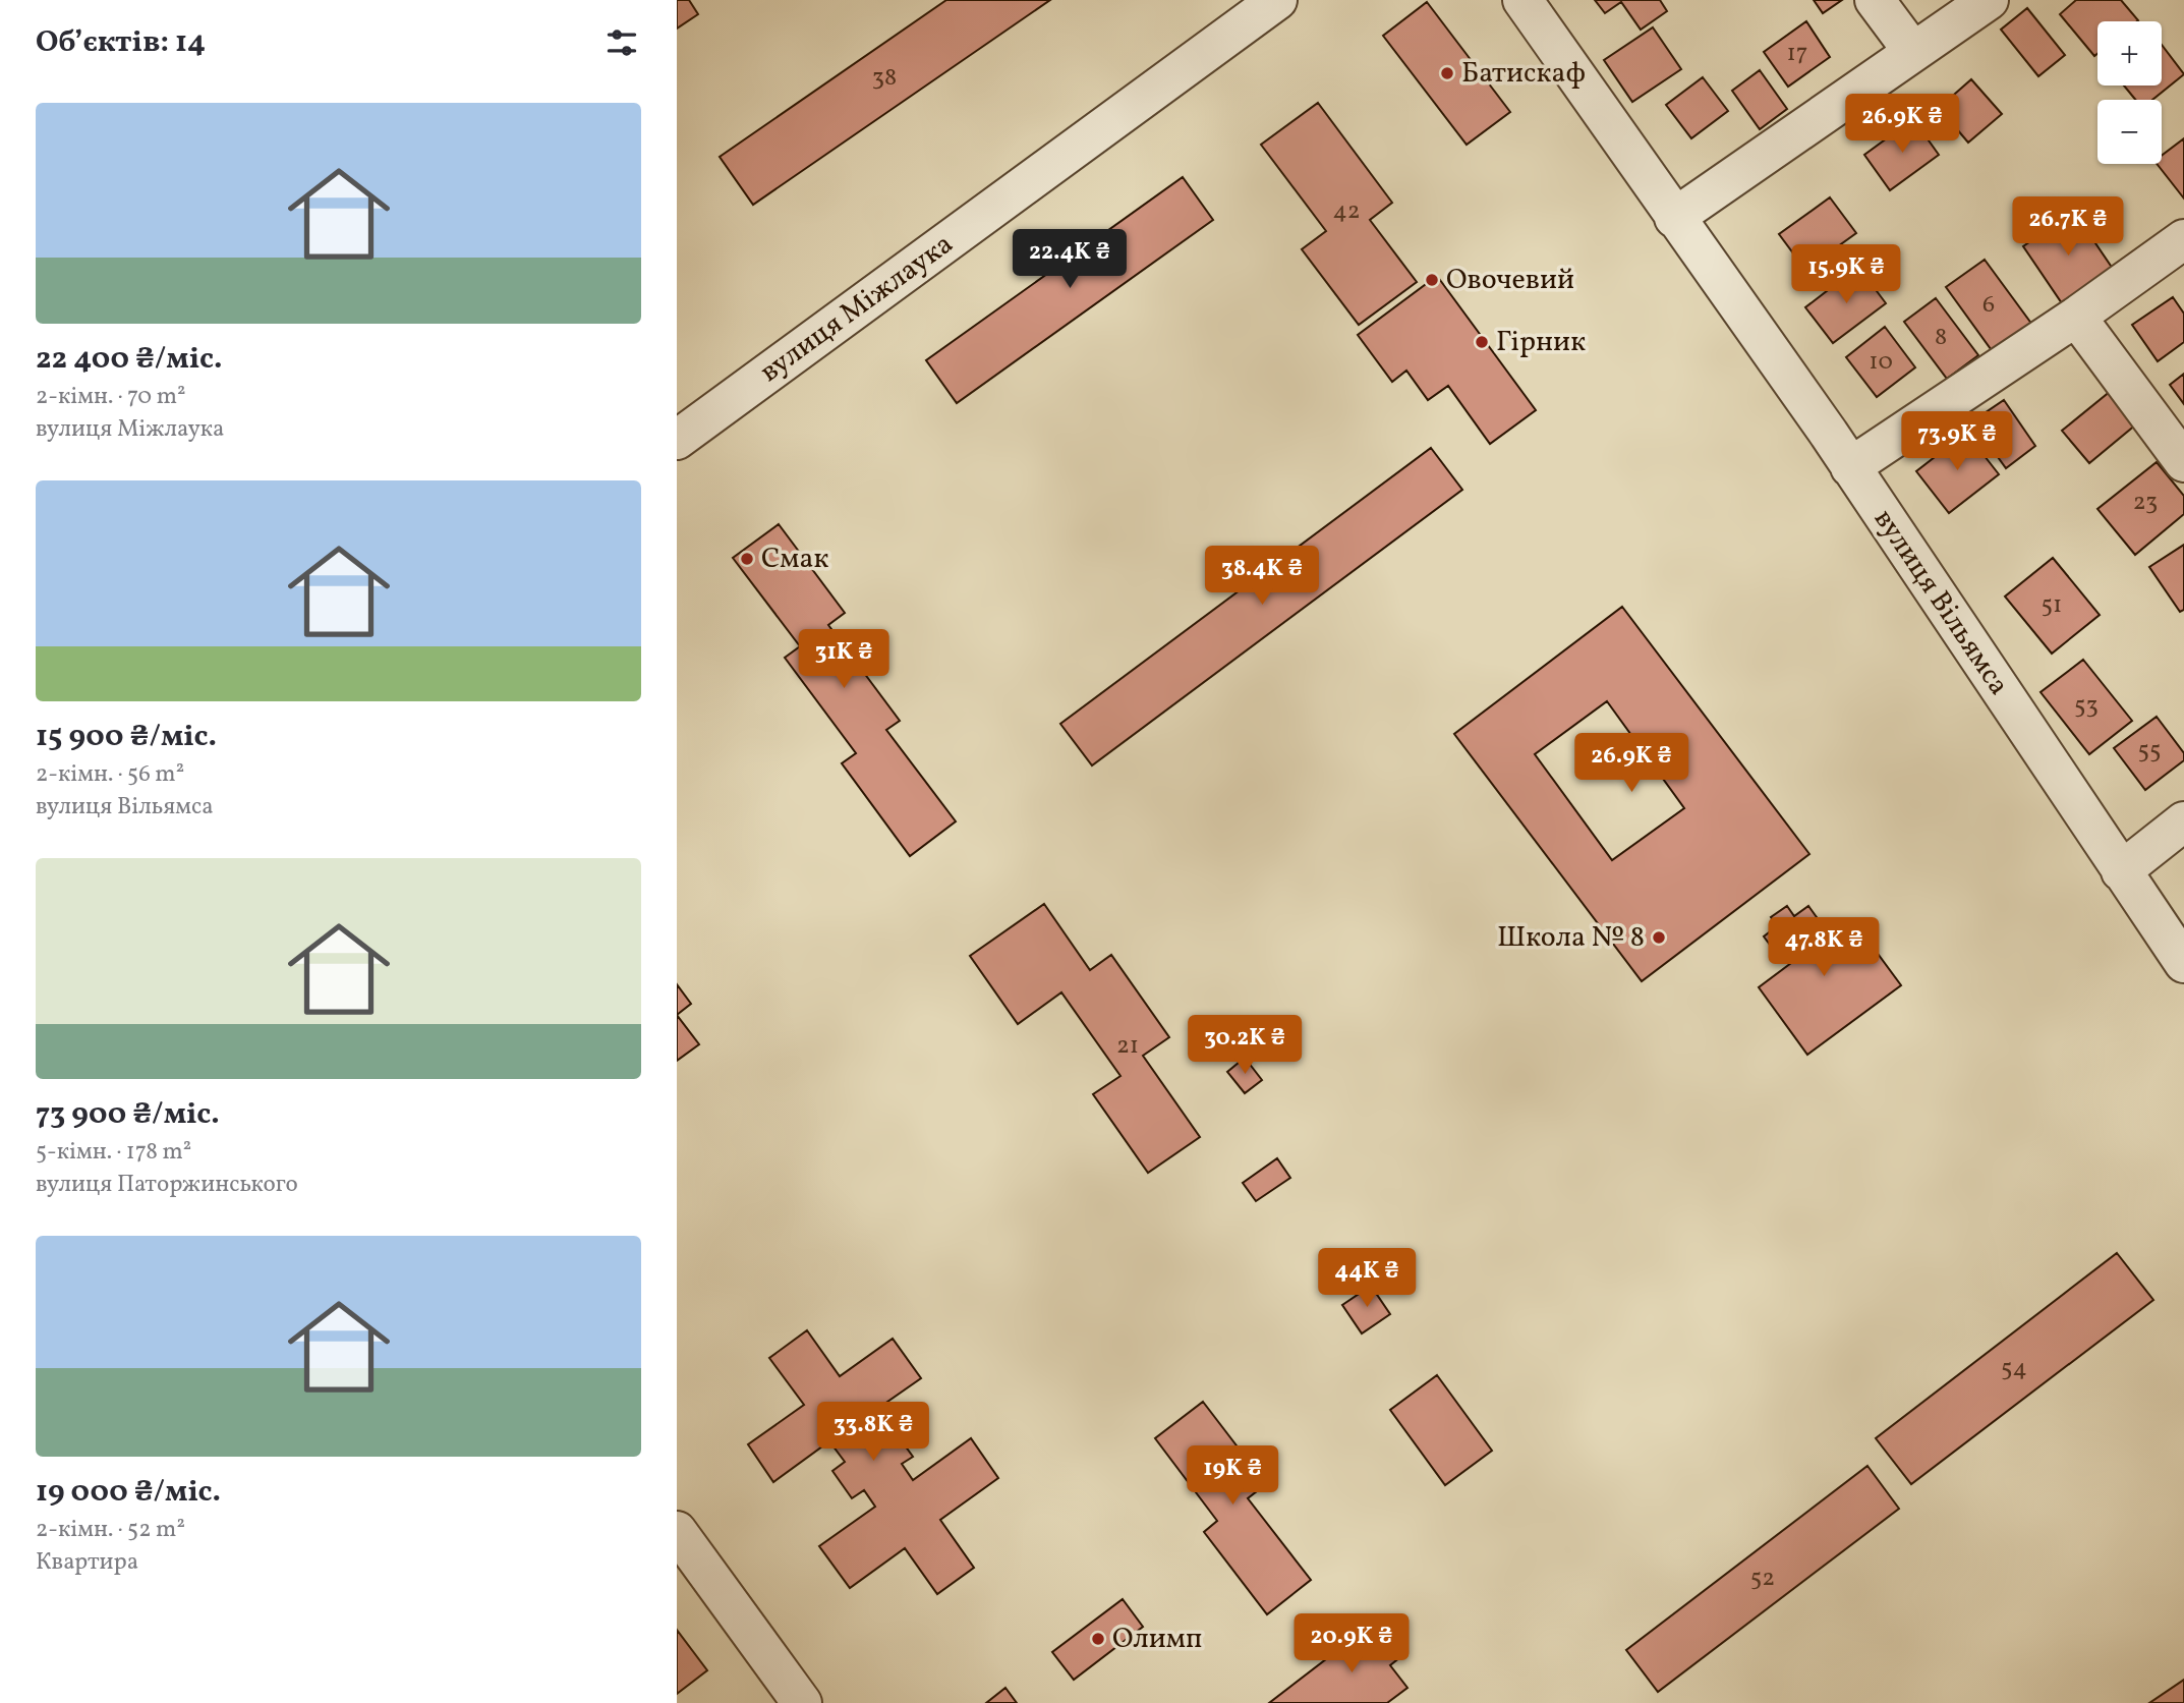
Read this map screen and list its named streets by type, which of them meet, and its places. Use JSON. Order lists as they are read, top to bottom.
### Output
{
  "streets": {
    "street": ["вулиця Міжлаука", "вулиця Вільямса"]
  },
  "places": [
    "Батискаф",
    "Овочевий",
    "Гірник",
    "Смак",
    "Школа № 8",
    "Олимп"
  ],
  "house_numbers": [
    "17",
    "38",
    "42",
    "6",
    "8",
    "10",
    "23",
    "51",
    "53",
    "55",
    "21",
    "54",
    "52"
  ],
  "page": {
    "heading": "Об’єктів: 14",
    "map_buttons": ["+", "−"],
    "list": [
      {
        "name": "22 400 ₴/міс.",
        "note": "2-кімн. · 70 m² · вулиця Міжлаука"
      },
      {
        "name": "15 900 ₴/міс.",
        "note": "2-кімн. · 56 m² · вулиця Вільямса"
      },
      {
        "name": "73 900 ₴/міс.",
        "note": "5-кімн. · 178 m² · вулиця Паторжинського"
      },
      {
        "name": "19 000 ₴/міс.",
        "note": "2-кімн. · 52 m² · Квартира"
      }
    ],
    "price": [
      "26.9K ₴",
      "26.7K ₴",
      "22.4K ₴",
      "15.9K ₴",
      "73.9K ₴",
      "38.4K ₴",
      "31K ₴",
      "26.9K ₴",
      "47.8K ₴",
      "30.2K ₴",
      "44K ₴",
      "33.8K ₴",
      "19K ₴",
      "20.9K ₴"
    ]
  }
}
